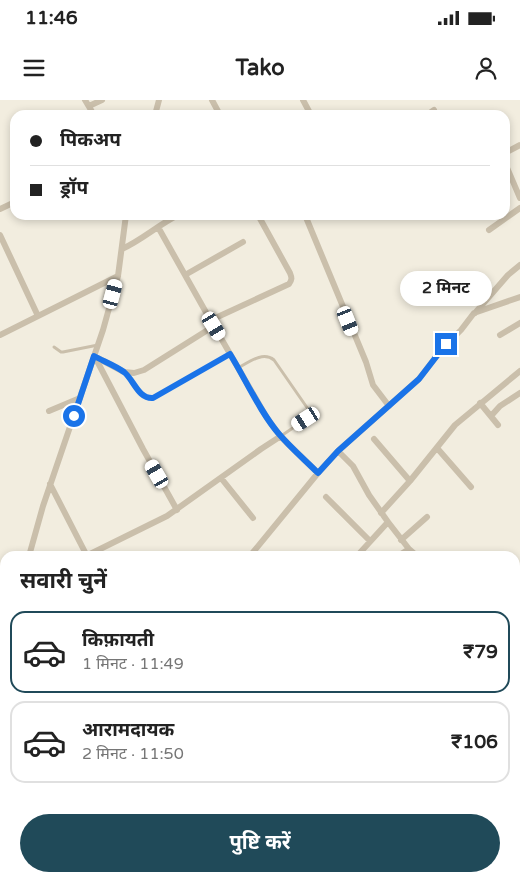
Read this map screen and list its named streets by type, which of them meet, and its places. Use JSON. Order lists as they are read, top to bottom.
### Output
{
  "page": {
    "status": "11:46",
    "header": "Tako",
    "banner": ["पिकअप", "ड्रॉप"],
    "bubble": "2 मिनट",
    "heading": "सवारी चुनें",
    "list": [
      {
        "name": "किफ़ायती",
        "note": "1 मिनट · 11:49",
        "value": "₹79"
      },
      {
        "name": "आरामदायक",
        "note": "2 मिनट · 11:50",
        "value": "₹106"
      }
    ],
    "buttons": "पुष्टि करें"
  }
}
